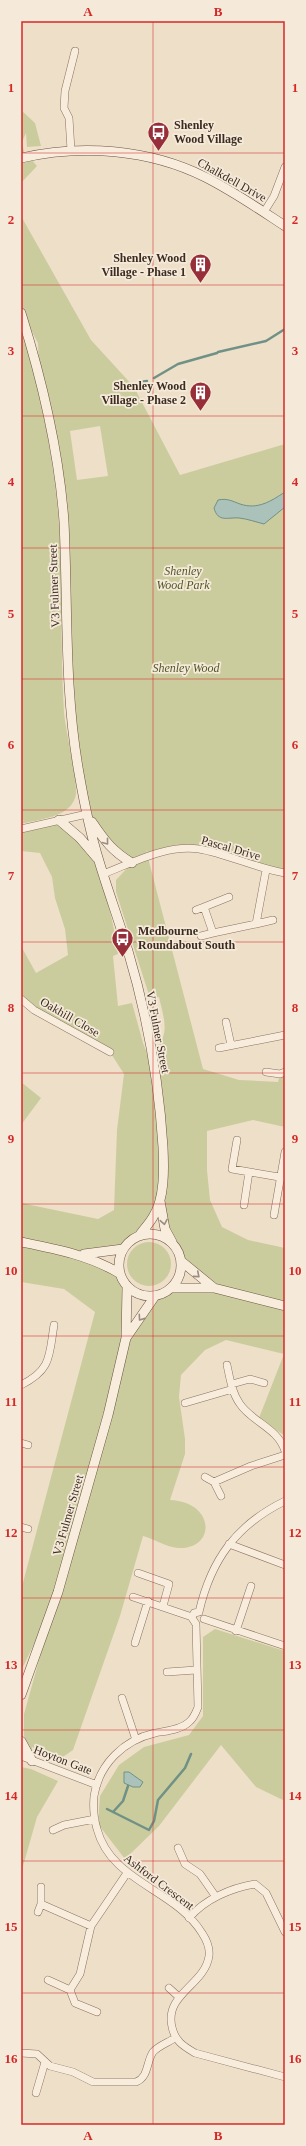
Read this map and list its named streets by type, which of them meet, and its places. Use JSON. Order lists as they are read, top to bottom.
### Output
{
  "streets": {
    "street": [
      "Chalkdell Drive",
      "V3 Fulmer Street",
      "Pascal Drive",
      "Oakhill Close",
      "Hoyton Gate",
      "Ashford Crescent"
    ]
  },
  "crossings": [
    ["V3 Fulmer Street", "Pascal Drive"],
    ["Hoyton Gate", "Ashford Crescent"]
  ],
  "parks": ["Shenley Wood Park", "Shenley Wood"],
  "places": {
    "bus stop": ["Shenley Wood Village", "Medbourne Roundabout South"],
    "building": ["Shenley Wood Village - Phase 1", "Shenley Wood Village - Phase 2"]
  },
  "grid": {
    "columns": ["A", "B"],
    "rows": [
      "1",
      "2",
      "3",
      "4",
      "5",
      "6",
      "7",
      "8",
      "9",
      "10",
      "11",
      "12",
      "13",
      "14",
      "15",
      "16"
    ]
  }
}
